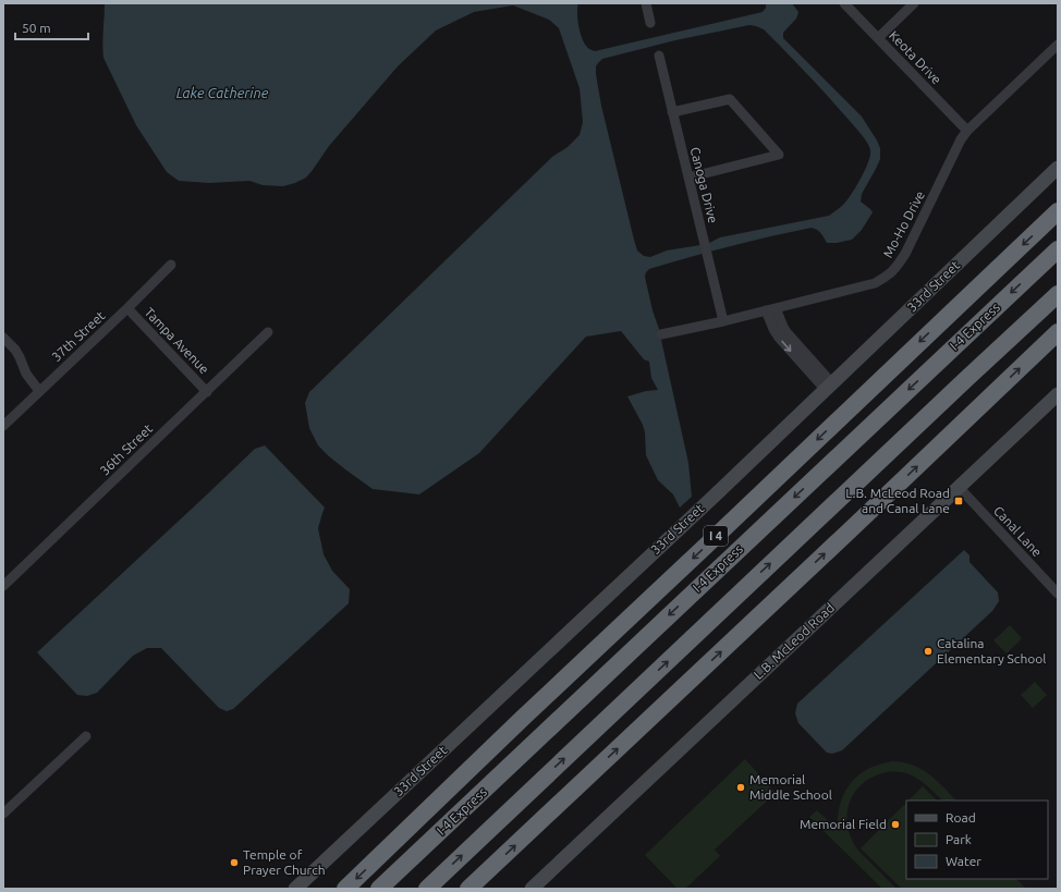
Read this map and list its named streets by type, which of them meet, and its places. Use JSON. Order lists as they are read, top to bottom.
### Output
{
  "streets": {
    "highway": ["I-4 Express", "I 4"],
    "street": [
      "Keota Drive",
      "Canoga Drive",
      "Mo-Ho Drive",
      "33rd Street",
      "37th Street",
      "Tampa Avenue",
      "36th Street",
      "Canal Lane",
      "L.B. McLeod Road"
    ]
  },
  "crossings": [
    ["Keota Drive", "Mo-Ho Drive"],
    ["Canoga Drive", "Mo-Ho Drive"],
    ["37th Street", "Tampa Avenue"],
    ["Tampa Avenue", "36th Street"],
    ["Canal Lane", "L.B. McLeod Road"]
  ],
  "water": ["Lake Catherine"],
  "places": {
    "transit": ["L.B. McLeod Road and Canal Lane"],
    "other": [
      "Catalina Elementary School",
      "Memorial Middle School",
      "Memorial Field",
      "Temple of Prayer Church"
    ]
  },
  "legend": ["Road", "Park", "Water"],
  "scale_bar": "50 m"
}
